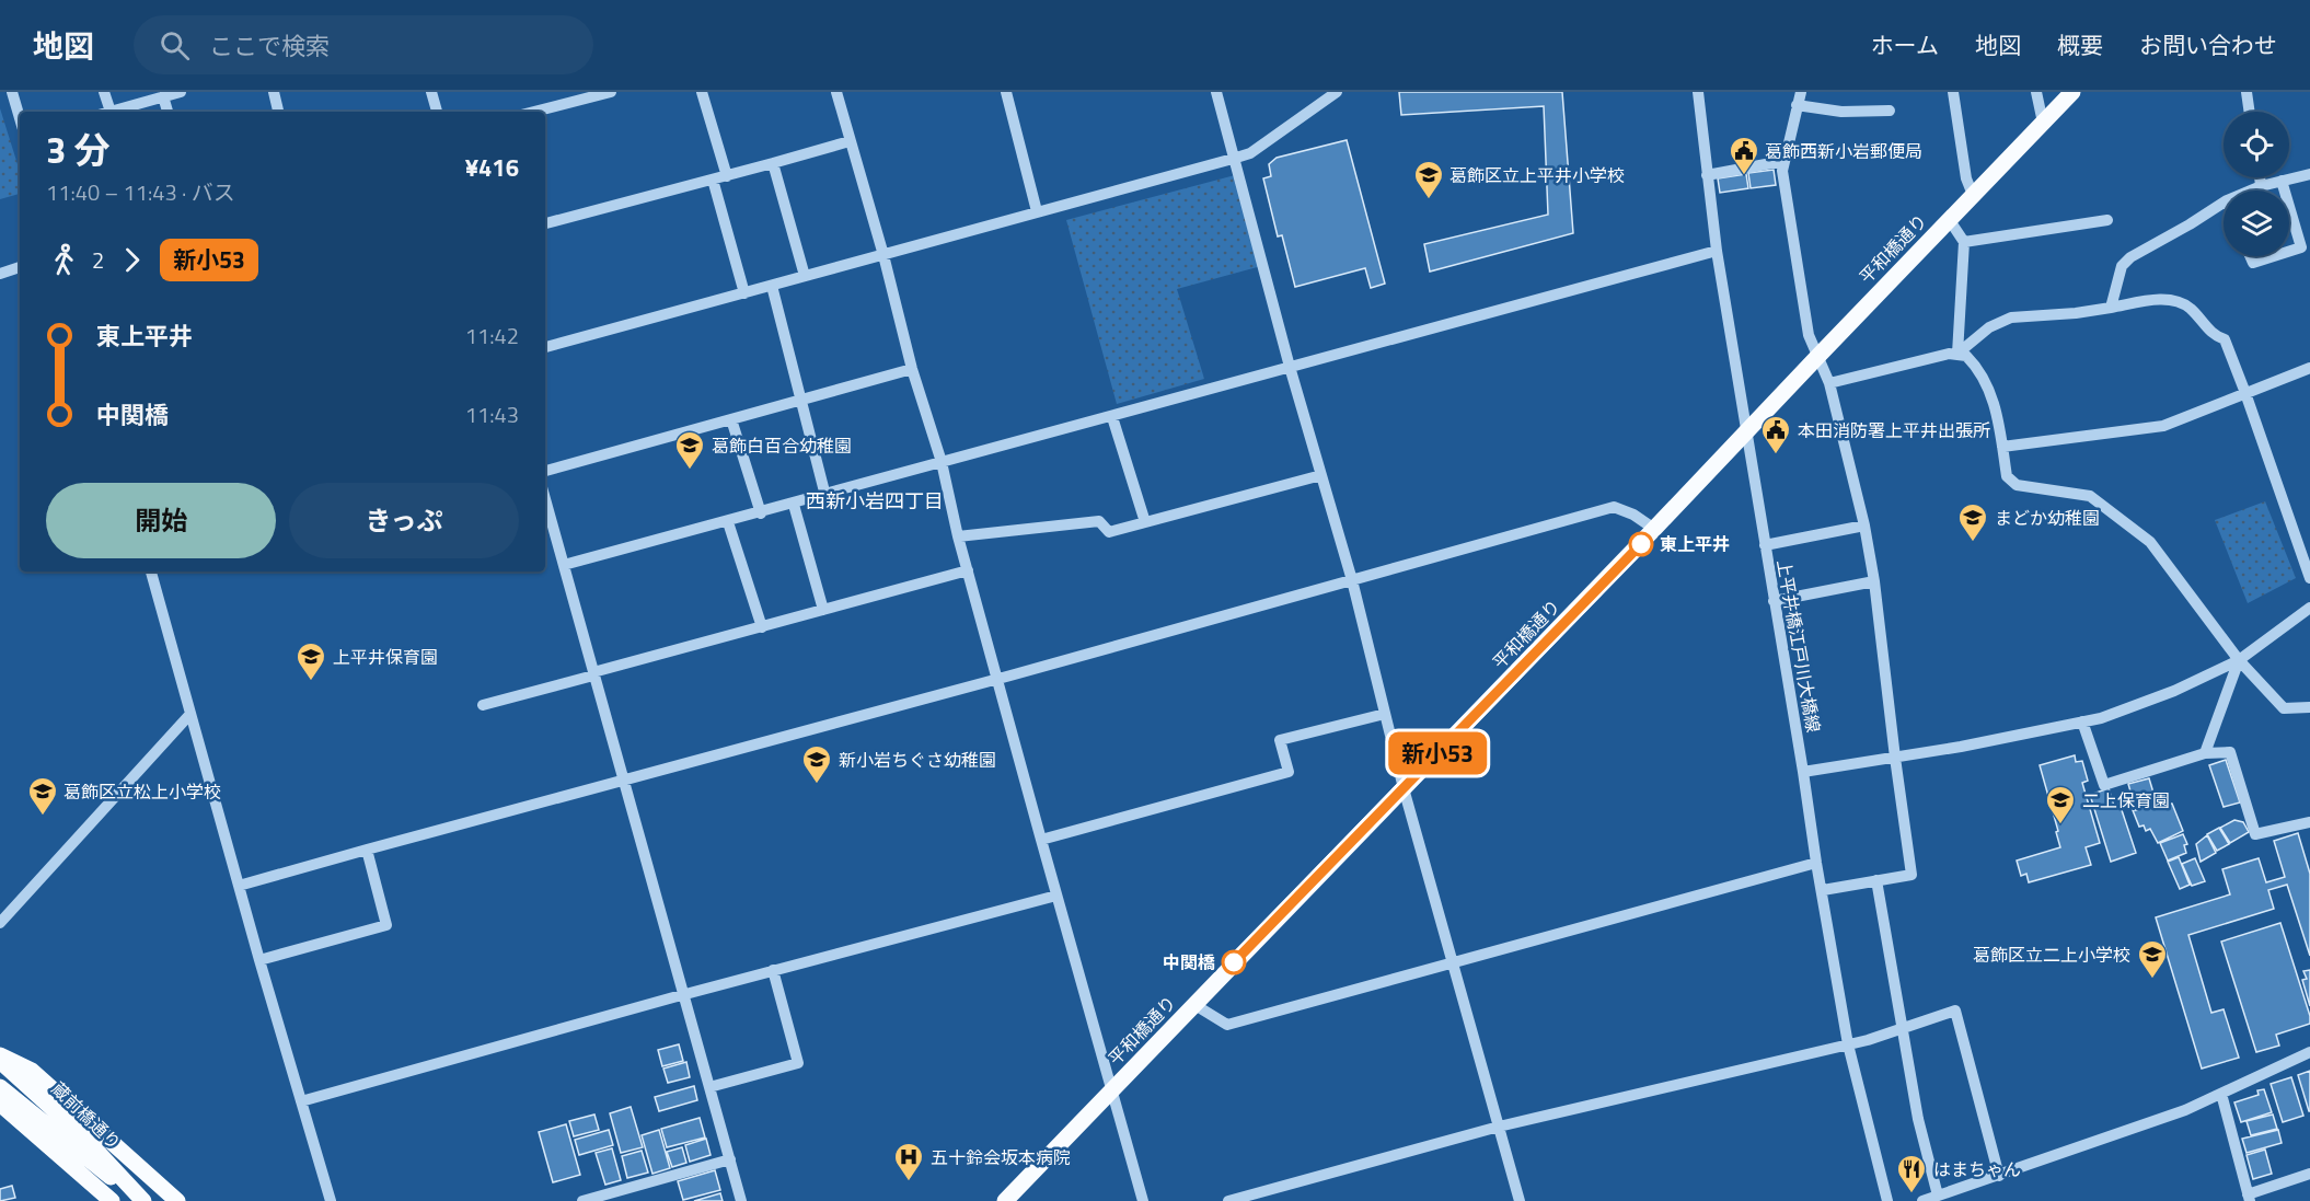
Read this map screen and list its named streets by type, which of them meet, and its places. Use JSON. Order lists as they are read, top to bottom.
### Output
{
  "streets": {
    "main road": ["平和橋通り", "蔵前橋通り"],
    "street": ["上平井橋江戸川大橋線"]
  },
  "crossings": [
    ["平和橋通り", "上平井橋江戸川大橋線"]
  ],
  "districts": ["西新小岩四丁目"],
  "places": {
    "public building": ["葛飾西新小岩郵便局", "本田消防署上平井出張所"],
    "school or university": [
      "葛飾区立上平井小学校",
      "葛飾白百合幼稚園",
      "まどか幼稚園",
      "上平井保育園",
      "新小岩ちぐさ幼稚園",
      "葛飾区立松上小学校",
      "二上保育園",
      "葛飾区立二上小学校"
    ],
    "other": ["東上平井", "中関橋"],
    "hospital": ["五十鈴会坂本病院"],
    "restaurant": ["はまちゃん"]
  },
  "lines": ["bus line 新小53"],
  "page": {
    "header": "地図",
    "search": "ここで検索",
    "nav": [
      "ホーム",
      "地図",
      "概要",
      "お問い合わせ"
    ],
    "on_map": "新小53",
    "heading": ["3 分", "11:40 – 11:43 · バス", "¥416"],
    "legs": ["2", "新小53"],
    "list": [
      {
        "name": "東上平井",
        "value": "11:42"
      },
      {
        "name": "中関橋",
        "value": "11:43"
      }
    ],
    "buttons": ["開始", "きっぷ"]
  }
}
